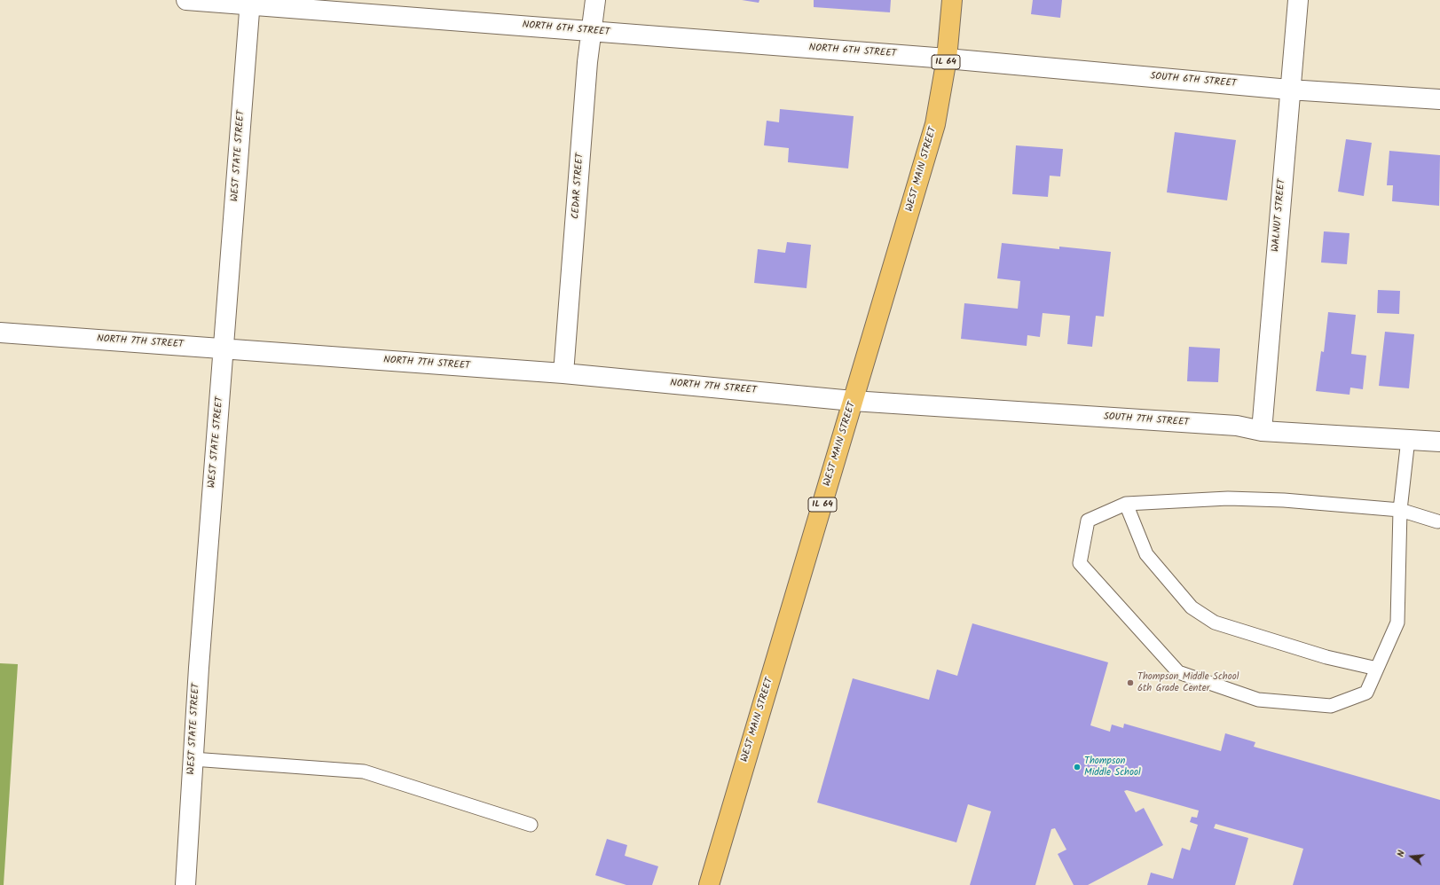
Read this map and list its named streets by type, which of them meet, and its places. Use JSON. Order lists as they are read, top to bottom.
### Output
{
  "streets": {
    "main road": ["IL 64", "WEST MAIN STREET"],
    "street": [
      "NORTH 6TH STREET",
      "SOUTH 6TH STREET",
      "WEST STATE STREET",
      "CEDAR STREET",
      "WALNUT STREET",
      "NORTH 7TH STREET",
      "SOUTH 7TH STREET"
    ]
  },
  "crossings": [
    ["NORTH 6TH STREET", "SOUTH 6TH STREET"],
    ["NORTH 6TH STREET", "WEST STATE STREET"],
    ["NORTH 6TH STREET", "WEST MAIN STREET"],
    ["NORTH 6TH STREET", "CEDAR STREET"],
    ["SOUTH 6TH STREET", "WEST MAIN STREET"],
    ["SOUTH 6TH STREET", "WALNUT STREET"],
    ["WEST STATE STREET", "NORTH 7TH STREET"],
    ["WEST MAIN STREET", "NORTH 7TH STREET"],
    ["WEST MAIN STREET", "SOUTH 7TH STREET"],
    ["CEDAR STREET", "NORTH 7TH STREET"],
    ["WALNUT STREET", "SOUTH 7TH STREET"],
    ["NORTH 7TH STREET", "SOUTH 7TH STREET"]
  ],
  "places": ["Thompson Middle School 6th Grade Center", "Thompson Middle School"],
  "north": "left"
}
